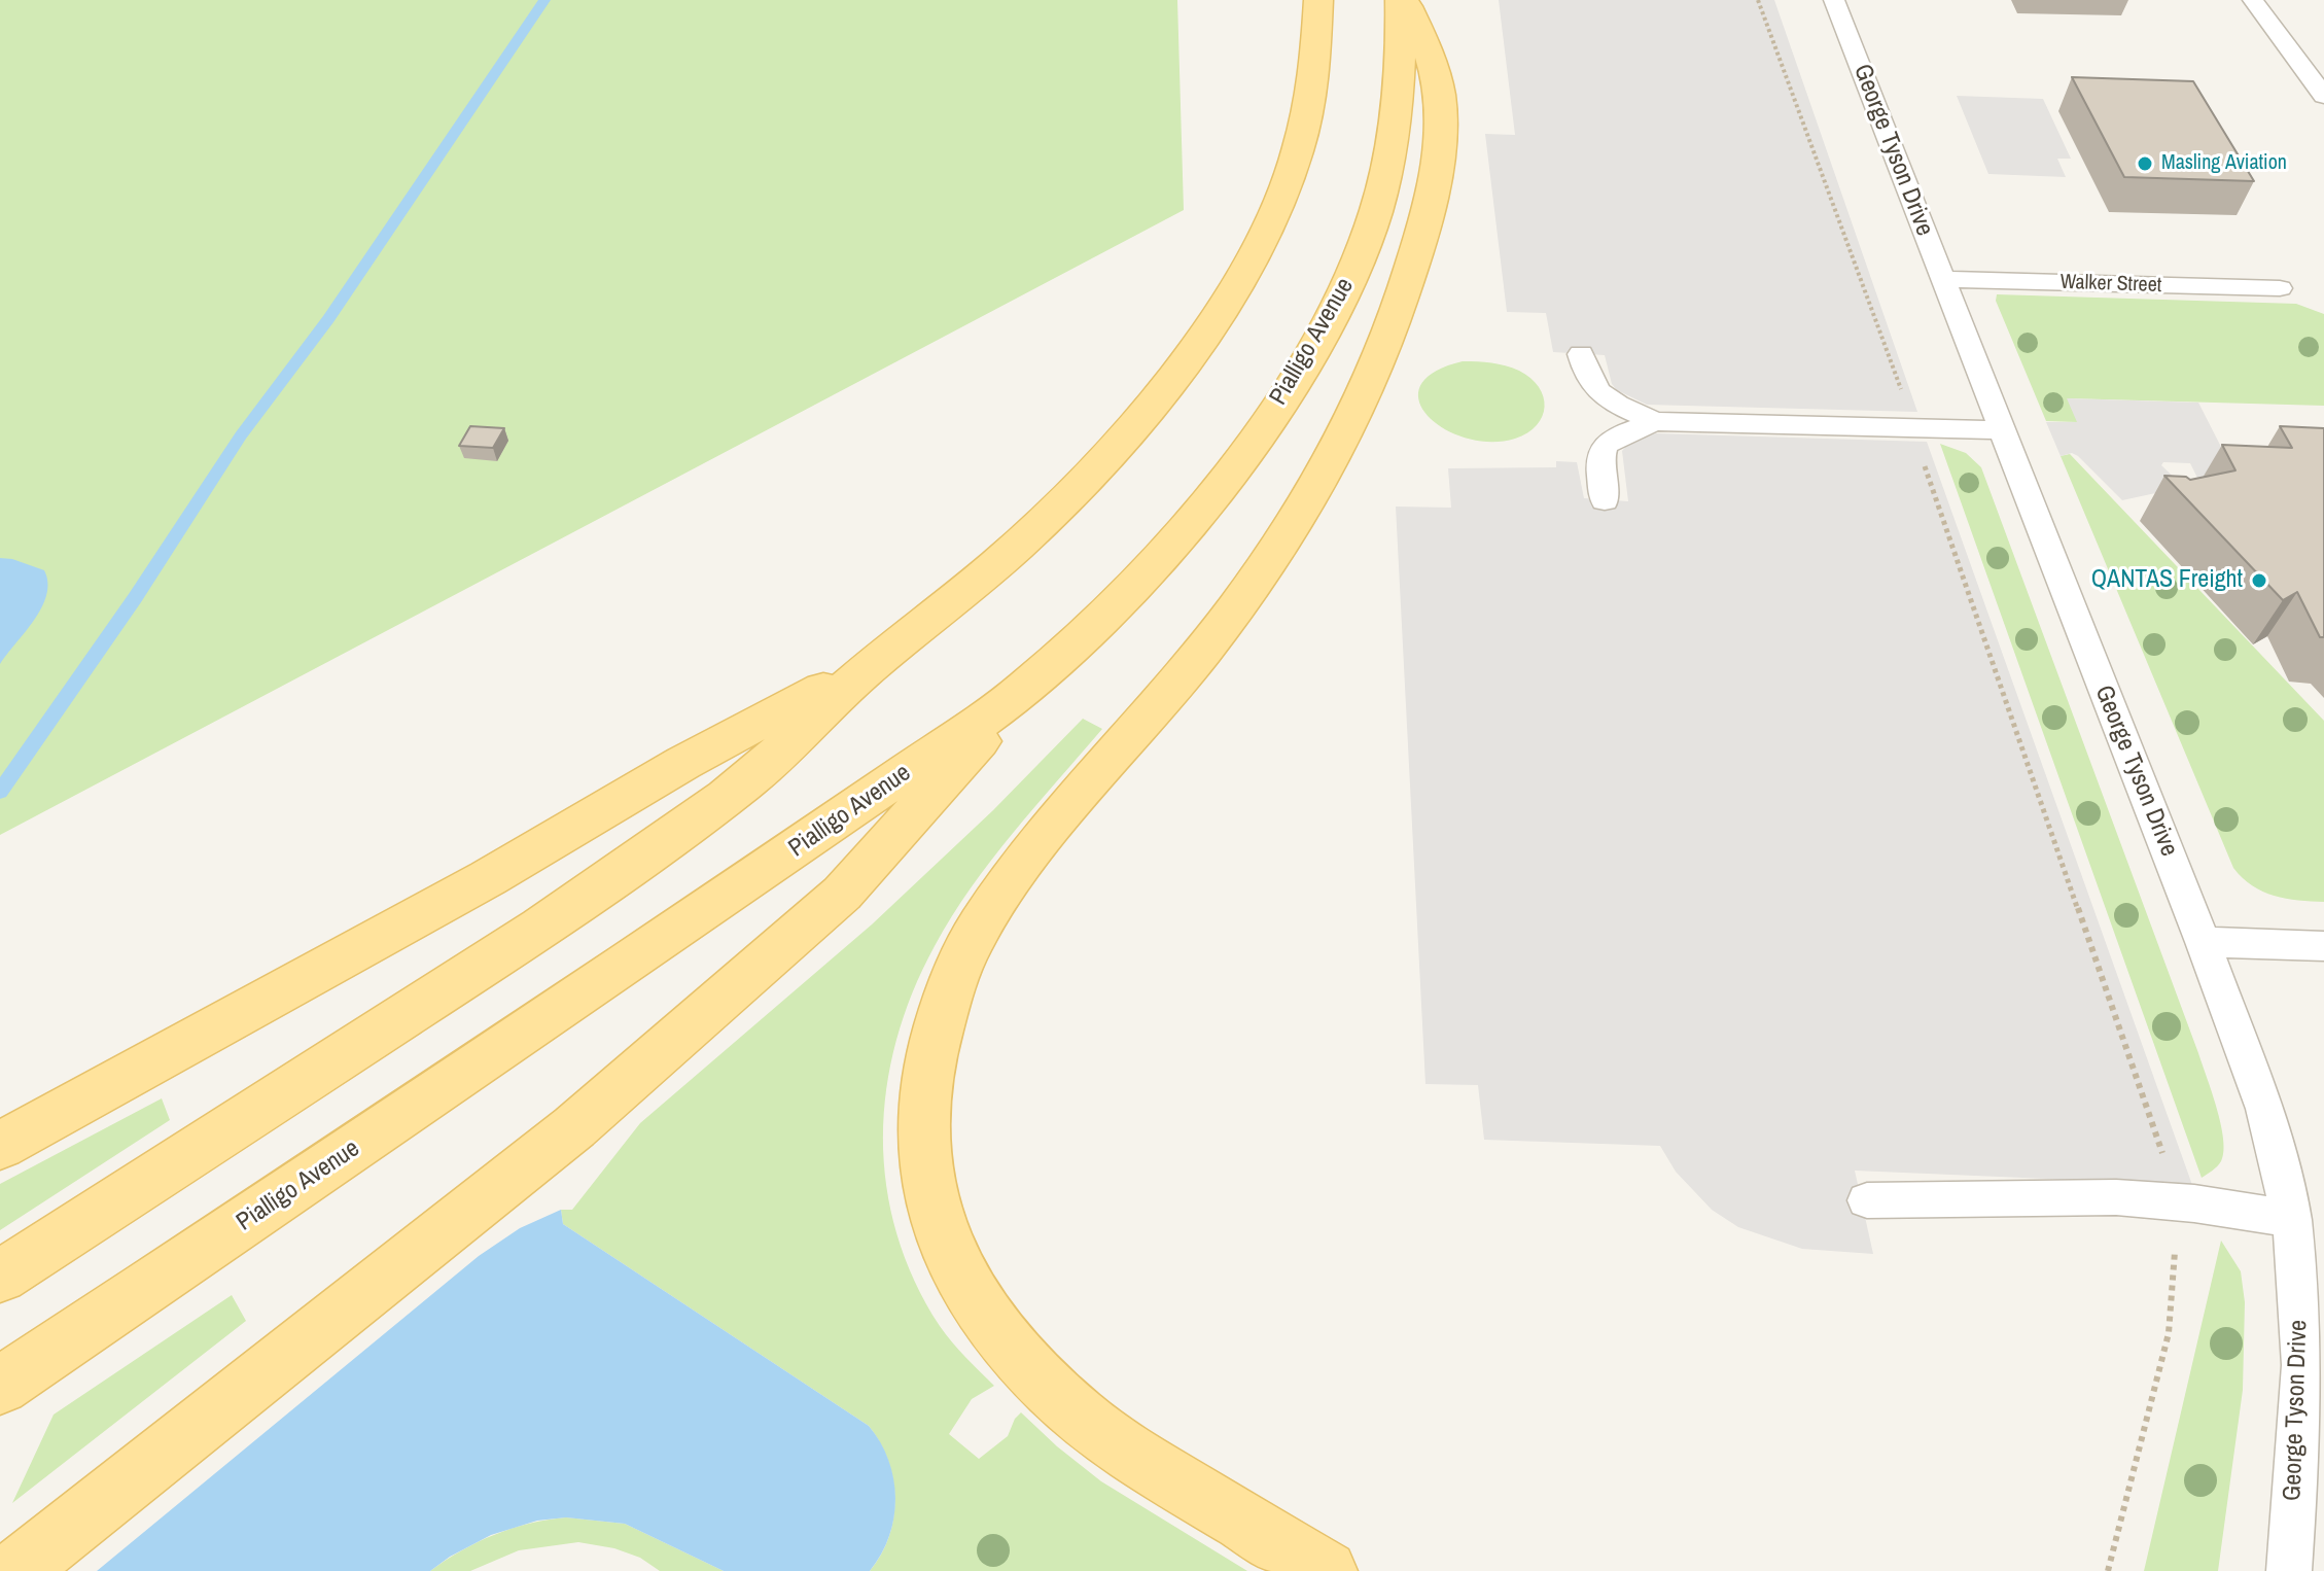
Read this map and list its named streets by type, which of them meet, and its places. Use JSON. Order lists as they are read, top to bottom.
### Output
{
  "streets": {
    "main road": ["Pialligo Avenue"],
    "lane": ["George Tyson Drive", "Walker Street"]
  },
  "crossings": [
    ["George Tyson Drive", "Walker Street"]
  ],
  "places": ["Masling Aviation", "QANTAS Freight"]
}
